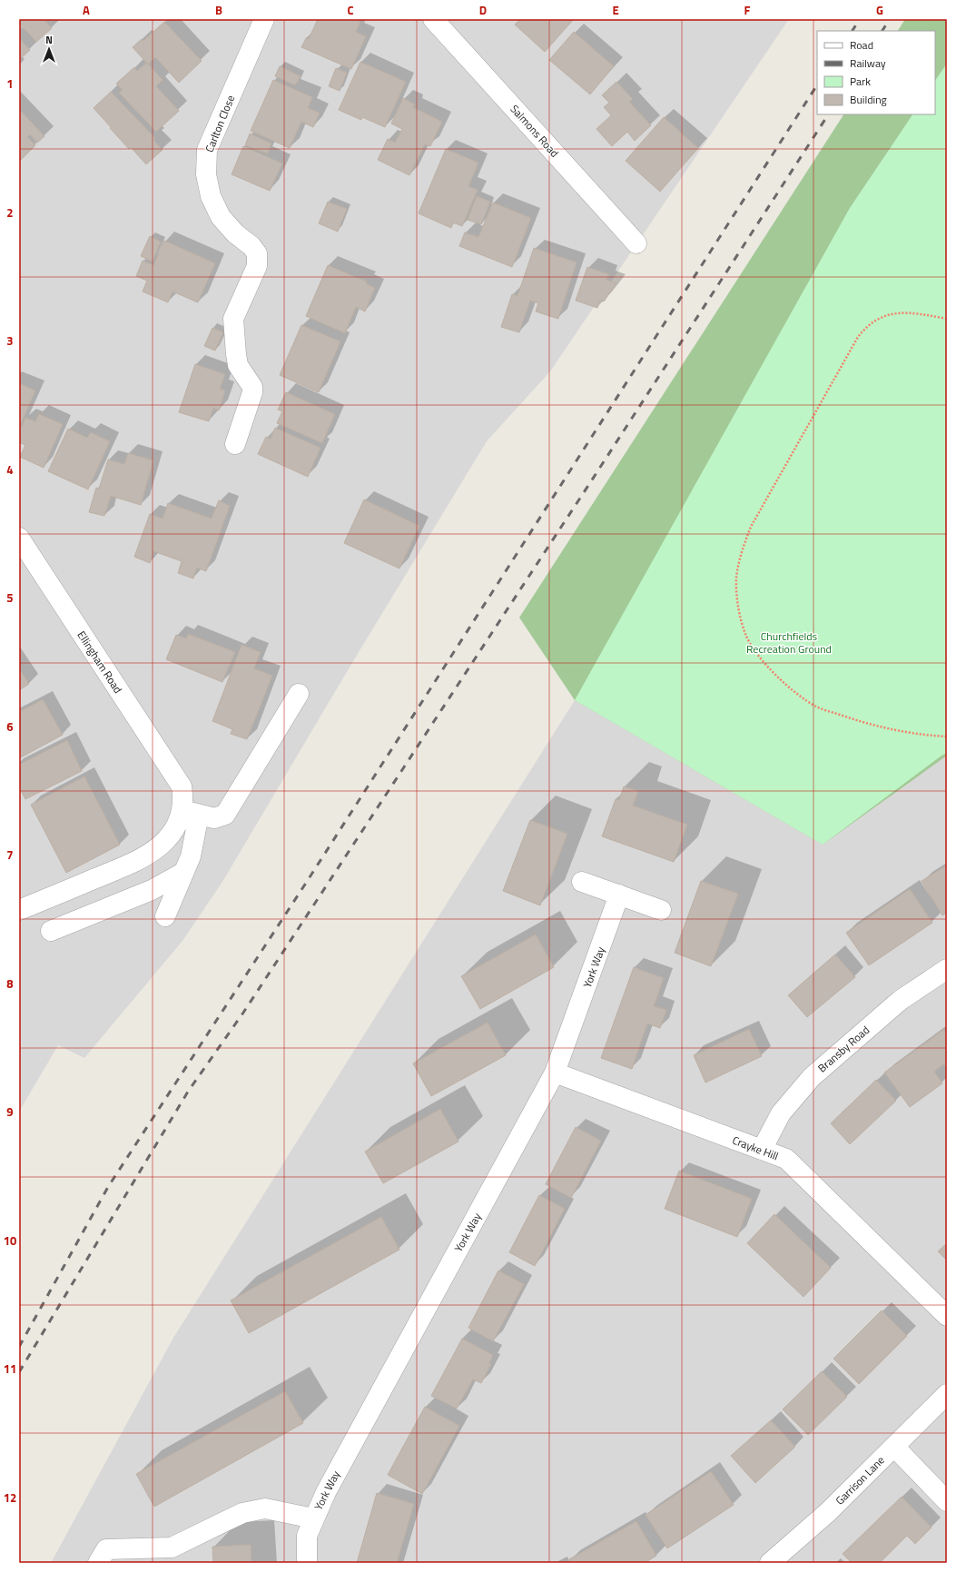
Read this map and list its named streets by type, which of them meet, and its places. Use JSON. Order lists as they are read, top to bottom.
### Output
{
  "streets": {
    "street": [
      "Carlton Close",
      "Salmons Road",
      "Ellingham Road",
      "York Way",
      "Bransby Road",
      "Crayke Hill",
      "Garrison Lane"
    ]
  },
  "crossings": [
    ["York Way", "Crayke Hill"],
    ["Bransby Road", "Crayke Hill"]
  ],
  "parks": ["Churchfields Recreation Ground"],
  "legend": [
    "Road",
    "Railway",
    "Park",
    "Building"
  ],
  "north": "top",
  "grid": {
    "columns": [
      "A",
      "B",
      "C",
      "D",
      "E",
      "F",
      "G"
    ],
    "rows": [
      "1",
      "2",
      "3",
      "4",
      "5",
      "6",
      "7",
      "8",
      "9",
      "10",
      "11",
      "12"
    ]
  }
}
